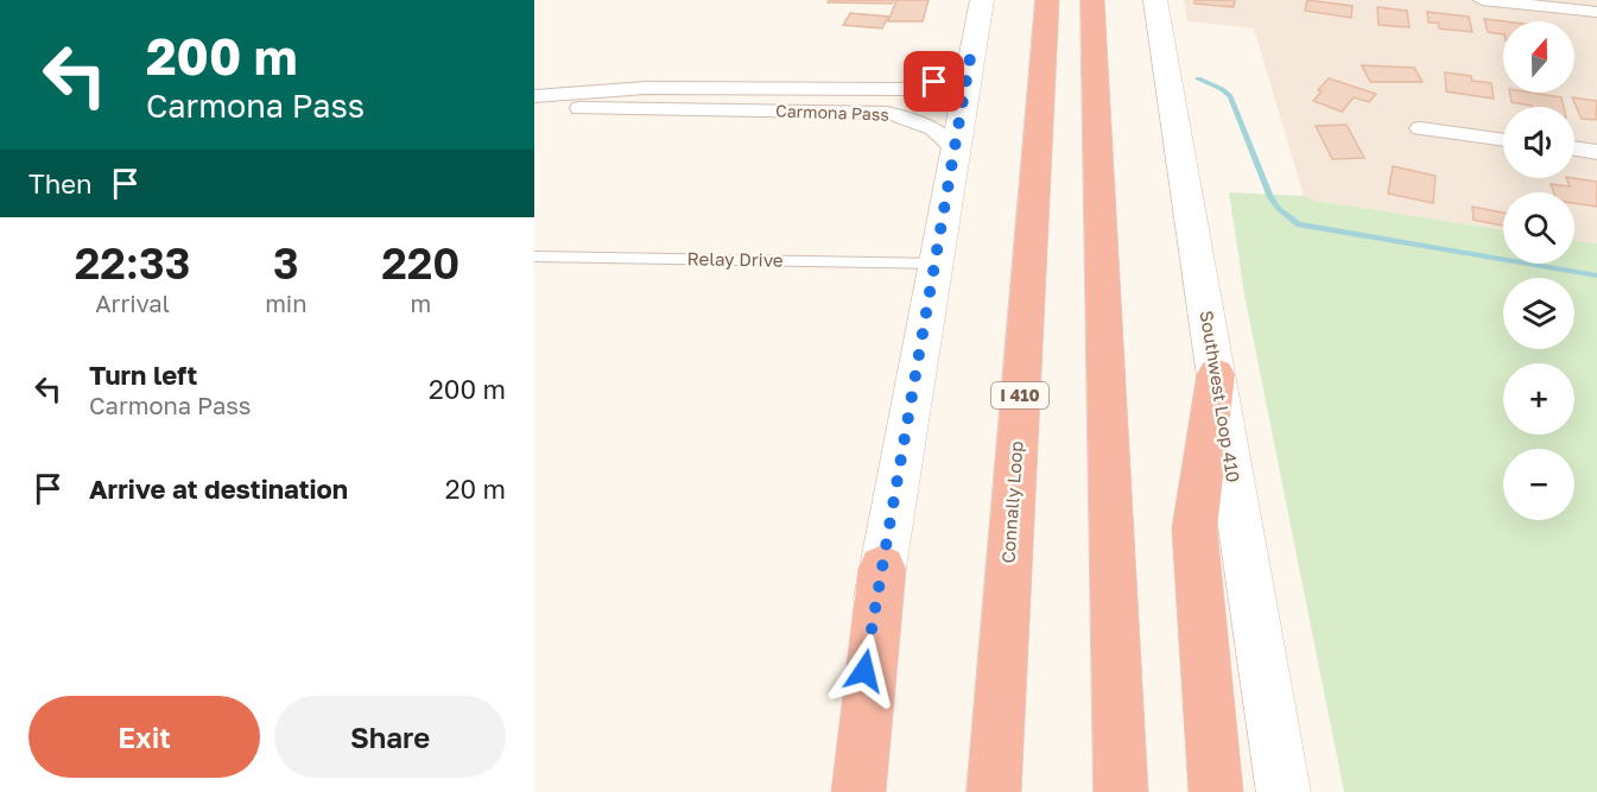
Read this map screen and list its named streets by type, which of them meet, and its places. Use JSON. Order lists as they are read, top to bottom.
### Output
{
  "streets": {
    "highway": ["I 410", "Connally Loop"],
    "main road": ["Southwest Loop 410"],
    "street": ["Carmona Pass"],
    "lane": ["Relay Drive"]
  },
  "north": "top",
  "page": {
    "turn": ["200 m", "Carmona Pass"],
    "map_buttons": ["+", "−"],
    "then": "Then",
    "eta": [
      "22:33",
      "Arrival",
      "3",
      "min",
      "220",
      "m"
    ],
    "list": [
      {
        "name": "Turn left",
        "note": "Carmona Pass",
        "value": "200 m"
      },
      {
        "name": "Arrive at destination",
        "value": "20 m"
      }
    ],
    "buttons": ["Exit", "Share"]
  }
}
